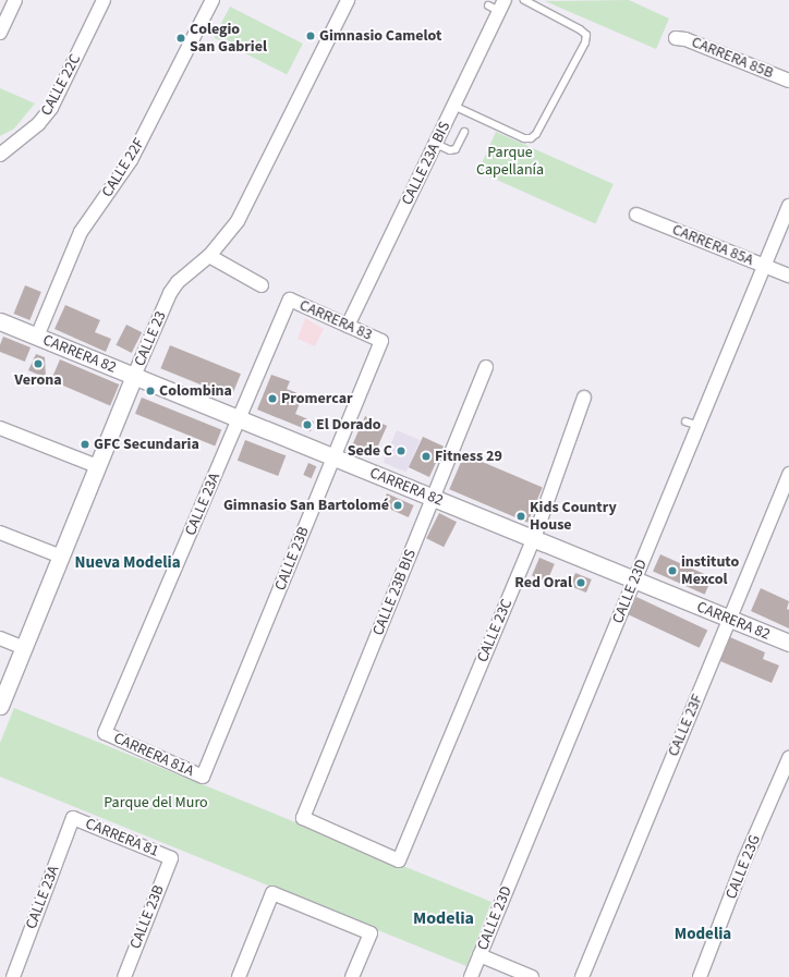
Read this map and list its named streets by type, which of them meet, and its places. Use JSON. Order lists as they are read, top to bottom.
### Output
{
  "streets": {
    "street": [
      "CARRERA 85B",
      "CALLE 22C",
      "CALLE 23A BIS",
      "CALLE 22F",
      "CARRERA 85A",
      "CARRERA 83",
      "CALLE 23",
      "CARRERA 82",
      "CALLE 23A",
      "CALLE 23B",
      "CALLE 23D",
      "CALLE 23B BIS",
      "CALLE 23C",
      "CALLE 23F",
      "CARRERA 81A",
      "CARRERA 81",
      "CALLE 23G"
    ]
  },
  "crossings": [
    ["CALLE 23A BIS", "CARRERA 83"],
    ["CALLE 22F", "CARRERA 82"],
    ["CARRERA 85A", "CALLE 23D"],
    ["CARRERA 83", "CALLE 23A"],
    ["CARRERA 83", "CALLE 23B"],
    ["CALLE 23", "CARRERA 82"],
    ["CARRERA 82", "CALLE 23A"],
    ["CARRERA 82", "CALLE 23B"],
    ["CARRERA 82", "CALLE 23D"],
    ["CARRERA 82", "CALLE 23B BIS"],
    ["CARRERA 82", "CALLE 23C"],
    ["CARRERA 82", "CALLE 23F"],
    ["CALLE 23A", "CARRERA 81A"],
    ["CALLE 23A", "CARRERA 81"],
    ["CALLE 23B", "CARRERA 81A"],
    ["CALLE 23B", "CARRERA 81"],
    ["CALLE 23B BIS", "CALLE 23C"]
  ],
  "districts": ["Nueva Modelia", "Modelia", "Modelia"],
  "parks": ["Parque Capellanía", "Parque del Muro"],
  "places": [
    "Gimnasio Camelot",
    "Colegio San Gabriel",
    "Verona",
    "Colombina",
    "Promercar",
    "El Dorado",
    "GFC Secundaria",
    "Sede C",
    "Fitness 29",
    "Gimnasio San Bartolomé",
    "Kids Country House",
    "instituto Mexcol",
    "Red Oral"
  ]
}
